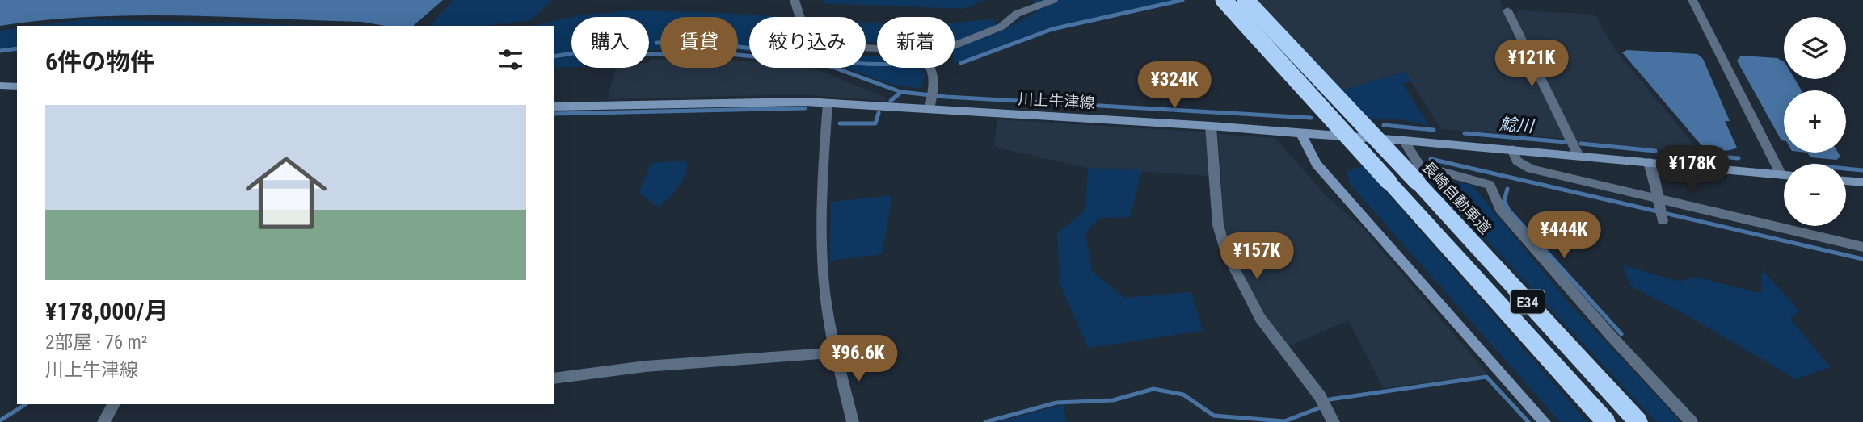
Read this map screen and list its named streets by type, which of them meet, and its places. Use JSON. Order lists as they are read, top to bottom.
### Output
{
  "streets": {
    "highway": ["長崎自動車道", "E34"],
    "main road": ["川上牛津線"]
  },
  "water": ["鯰川"],
  "page": {
    "map_buttons": ["+", "−"],
    "chip": [
      "購入",
      "賃貸",
      "絞り込み",
      "新着"
    ],
    "heading": "6件の物件",
    "price": [
      "¥121K",
      "¥324K",
      "¥178K",
      "¥444K",
      "¥157K",
      "¥96.6K"
    ],
    "list": [
      {
        "name": "¥178,000/月",
        "note": "2部屋 · 76 m² · 川上牛津線"
      }
    ]
  }
}
